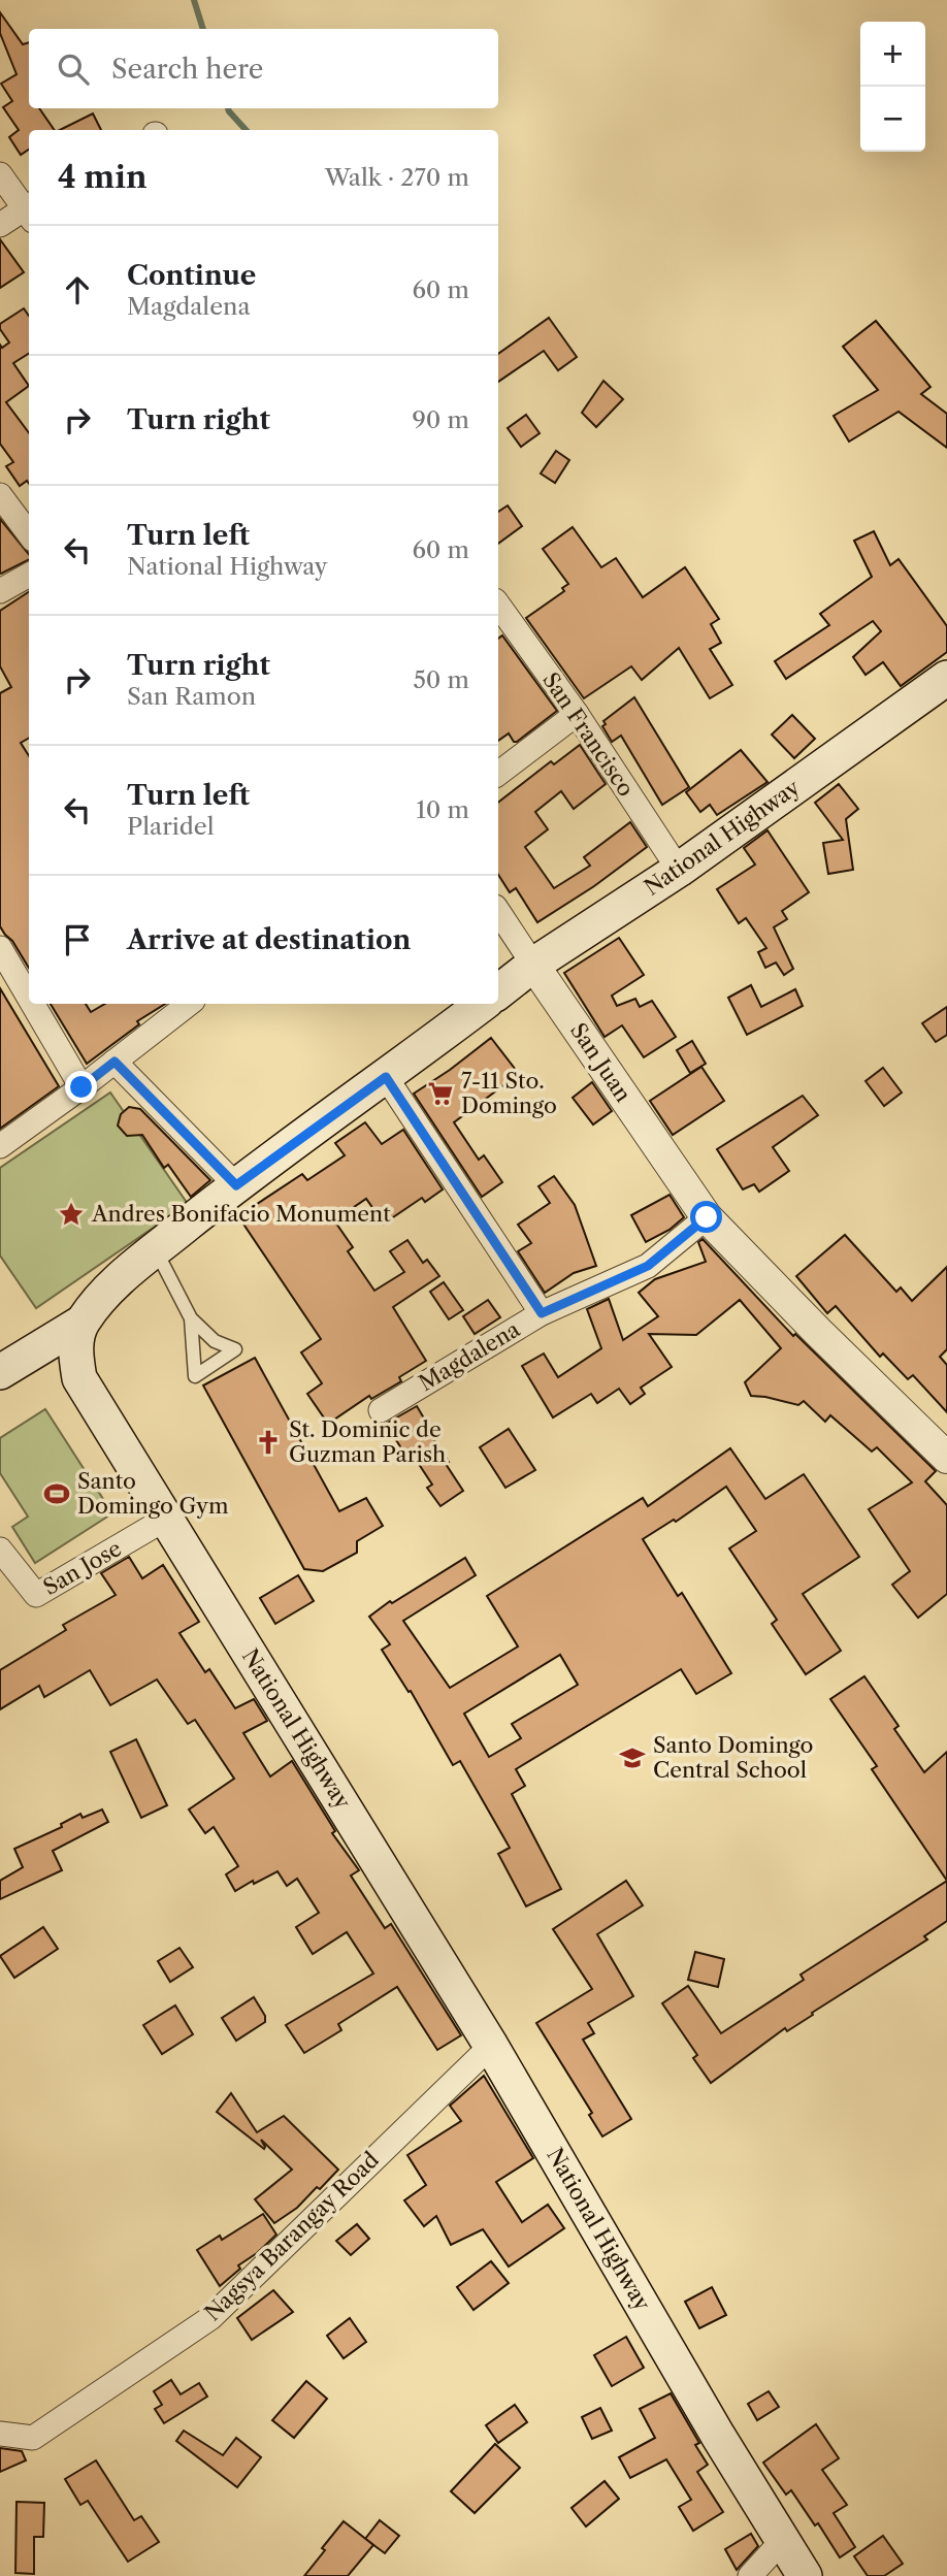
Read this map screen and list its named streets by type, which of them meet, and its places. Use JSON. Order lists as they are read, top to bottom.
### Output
{
  "streets": {
    "main road": ["National Highway"],
    "street": [
      "San Francisco",
      "San Juan",
      "Magdalena",
      "San Jose",
      "Nagsya Barangay Road"
    ]
  },
  "crossings": [
    ["San Francisco", "National Highway"],
    ["National Highway", "San Juan"],
    ["National Highway", "San Jose"],
    ["National Highway", "Nagsya Barangay Road"],
    ["San Juan", "Magdalena"]
  ],
  "places": {
    "supermarket": ["7-11 Sto. Domingo"],
    "place": ["Andres Bonifacio Monument"],
    "church": ["St. Dominic de Guzman Parish"],
    "sports": ["Santo Domingo Gym"],
    "school or university": ["Santo Domingo Central School"]
  },
  "page": {
    "map_buttons": ["+", "−"],
    "search": "Search here",
    "heading": ["4 min", "Walk · 270 m"],
    "list": [
      ["Continue", "Magdalena", "60 m"],
      ["Turn right", "90 m"],
      ["Turn left", "National Highway", "60 m"],
      ["Turn right", "San Ramon", "50 m"],
      ["Turn left", "Plaridel", "10 m"],
      "Arrive at destination"
    ]
  }
}
